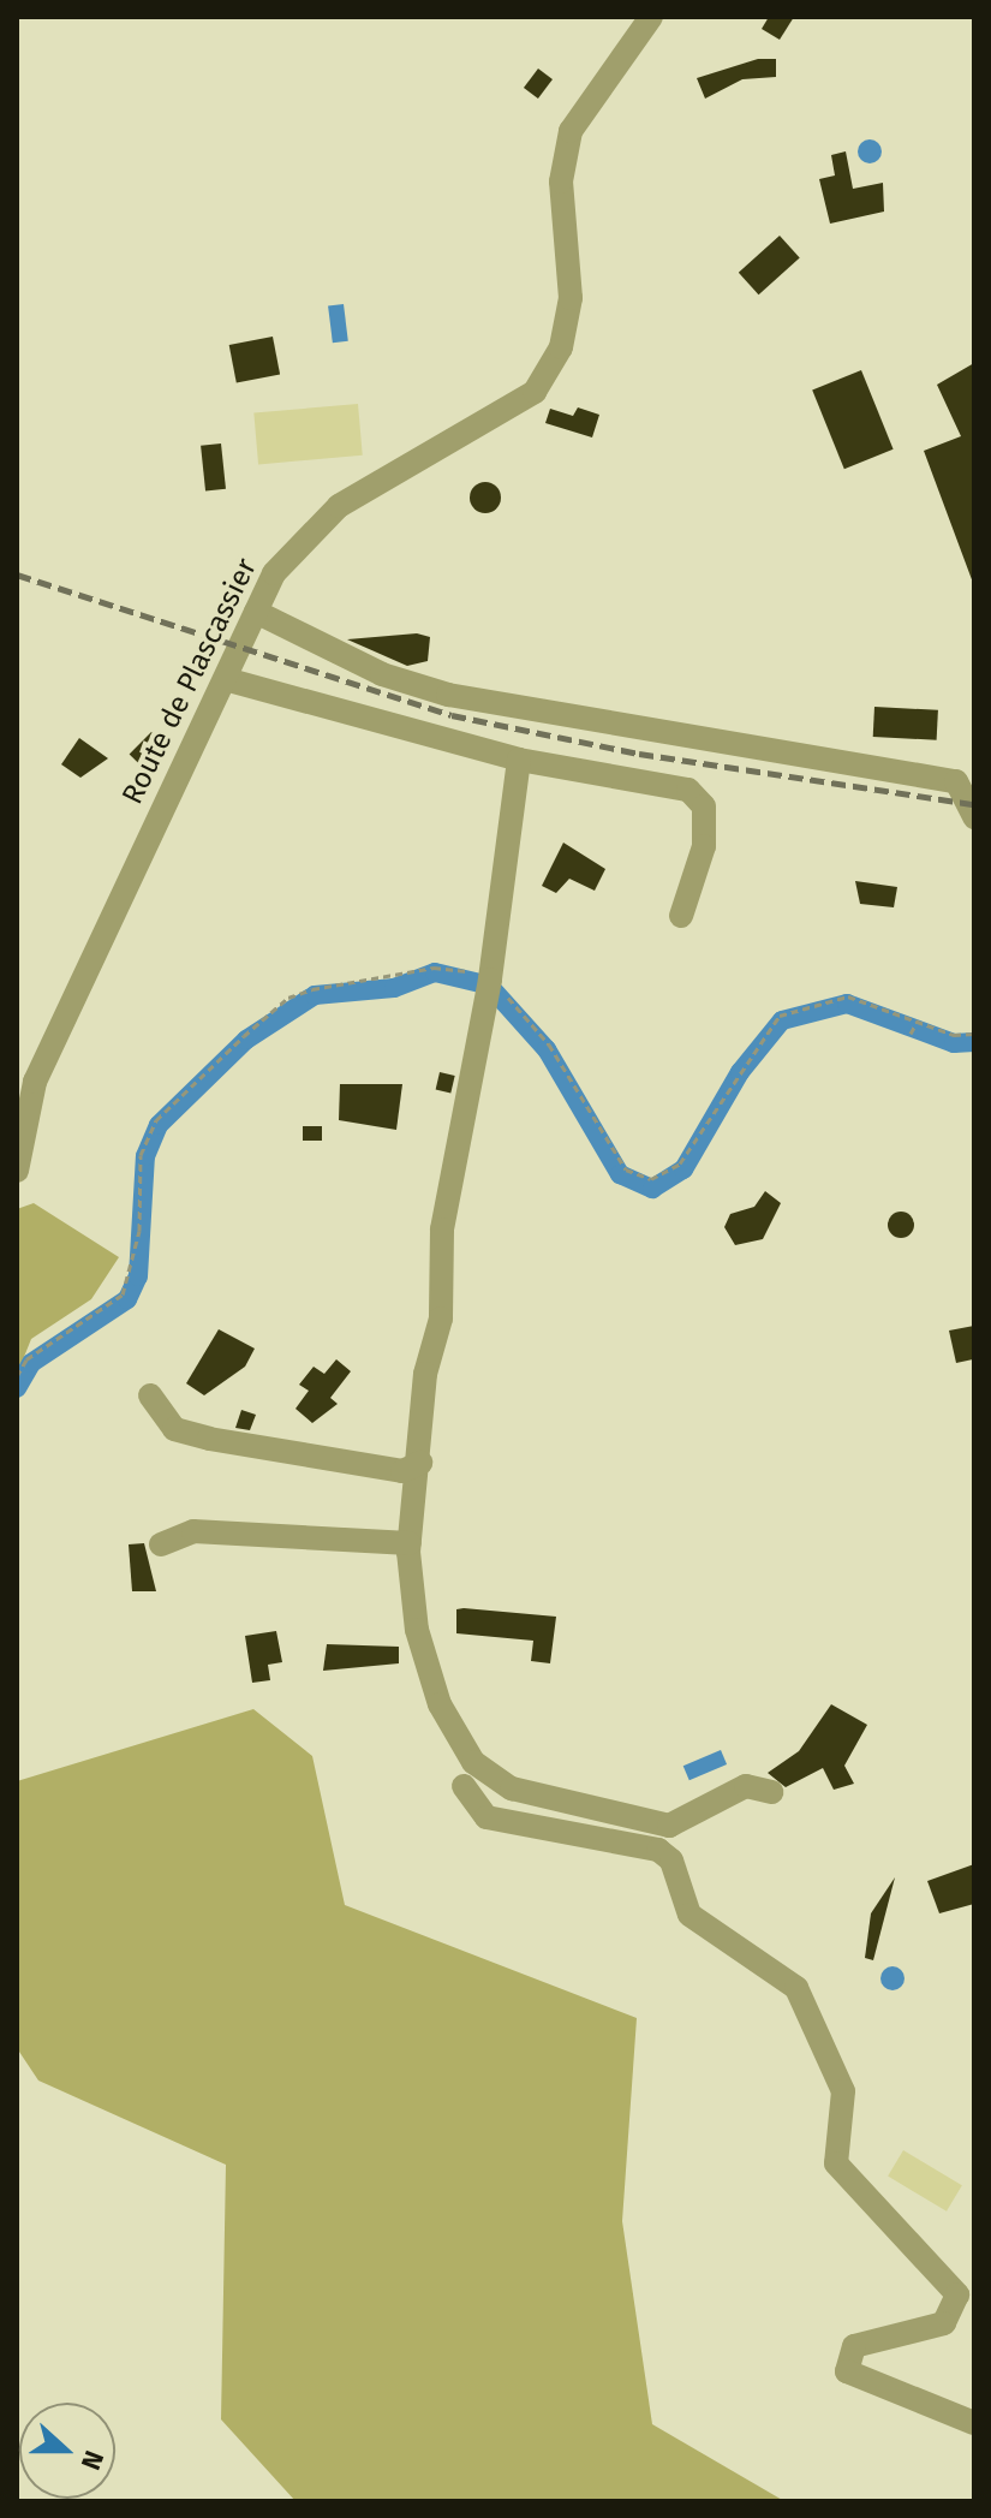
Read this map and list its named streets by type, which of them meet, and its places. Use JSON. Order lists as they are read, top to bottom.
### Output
{
  "streets": {
    "street": ["Route de Plascassier"]
  },
  "north": "right"
}
